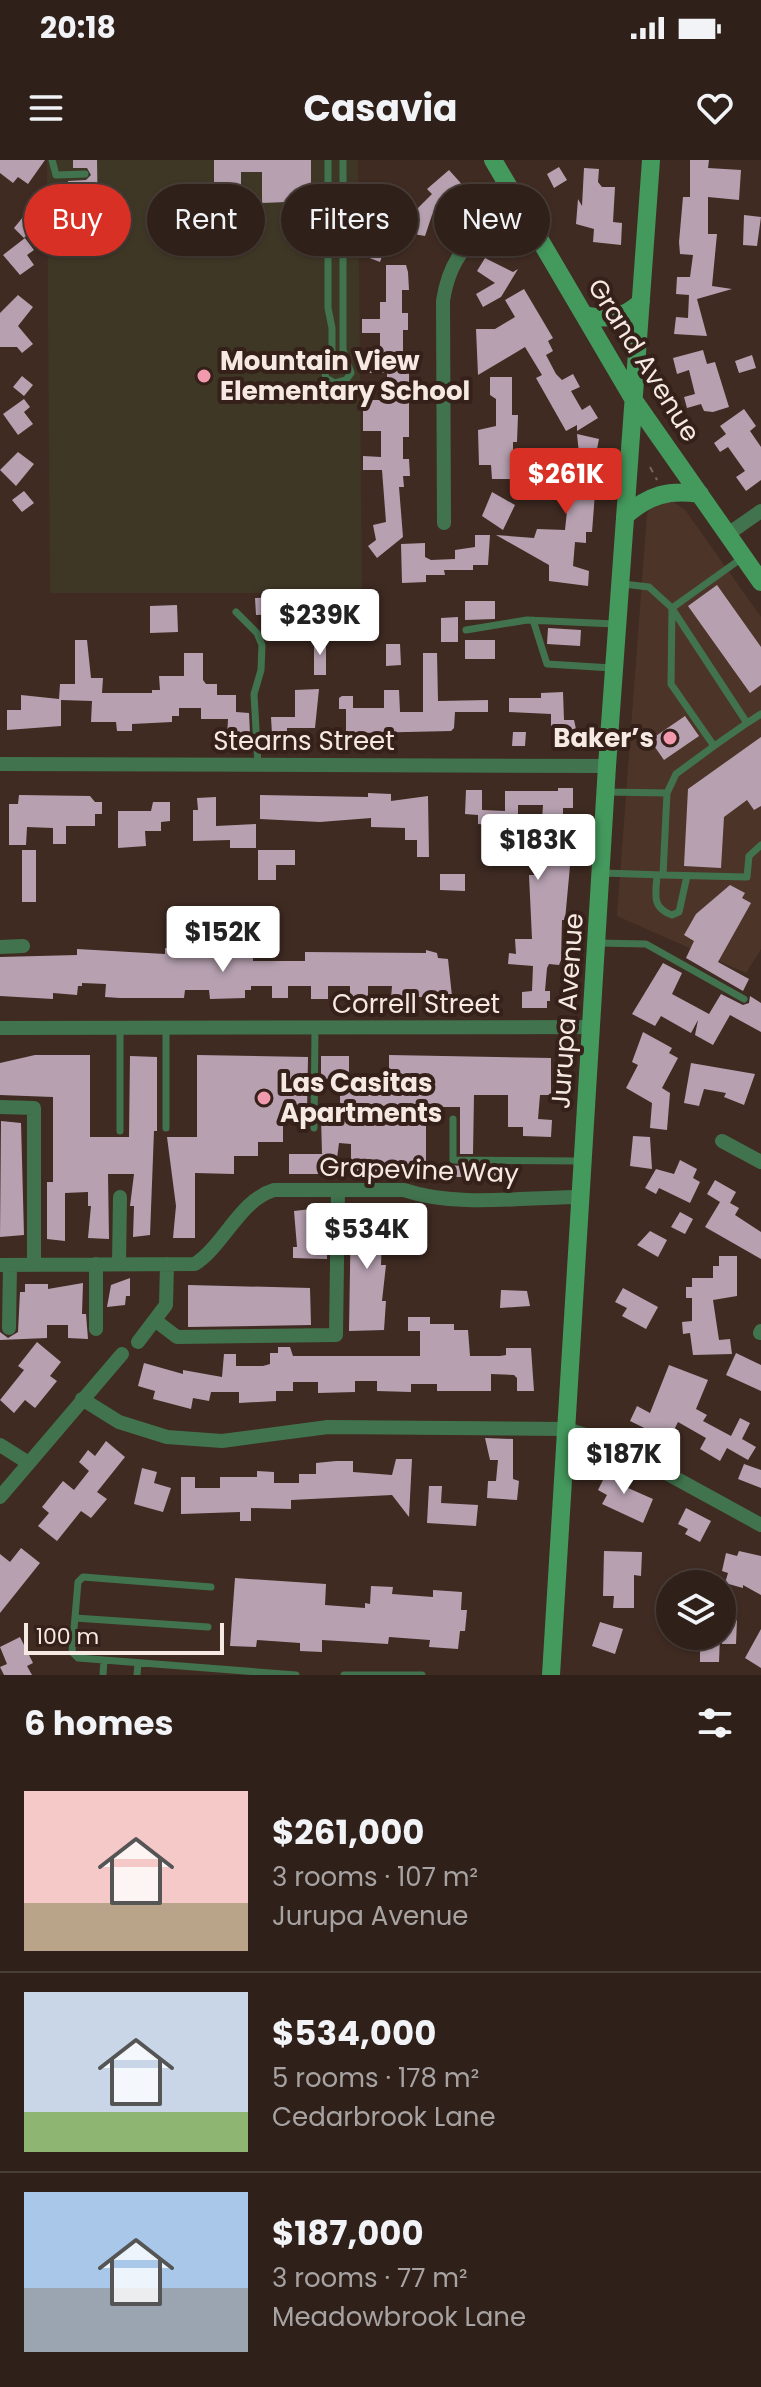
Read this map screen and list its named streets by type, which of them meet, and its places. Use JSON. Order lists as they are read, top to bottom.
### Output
{
  "streets": {
    "main road": ["Grand Avenue", "Jurupa Avenue"],
    "street": ["Stearns Street", "Correll Street", "Grapevine Way"]
  },
  "crossings": [
    ["Grand Avenue", "Jurupa Avenue"],
    ["Stearns Street", "Jurupa Avenue"],
    ["Correll Street", "Jurupa Avenue"],
    ["Jurupa Avenue", "Grapevine Way"]
  ],
  "places": ["Mountain View Elementary School", "Baker’s", "Las Casitas Apartments"],
  "scale_bar": "100 m",
  "page": {
    "status": "20:18",
    "header": "Casavia",
    "chip": [
      "Buy",
      "Rent",
      "Filters",
      "New"
    ],
    "price": [
      "$261K",
      "$239K",
      "$183K",
      "$152K",
      "$534K",
      "$187K"
    ],
    "scale": "100 m",
    "heading": "6 homes",
    "list": [
      {
        "name": "$261,000",
        "note": "3 rooms · 107 m² · Jurupa Avenue"
      },
      {
        "name": "$534,000",
        "note": "5 rooms · 178 m² · Cedarbrook Lane"
      },
      {
        "name": "$187,000",
        "note": "3 rooms · 77 m² · Meadowbrook Lane"
      }
    ]
  }
}
